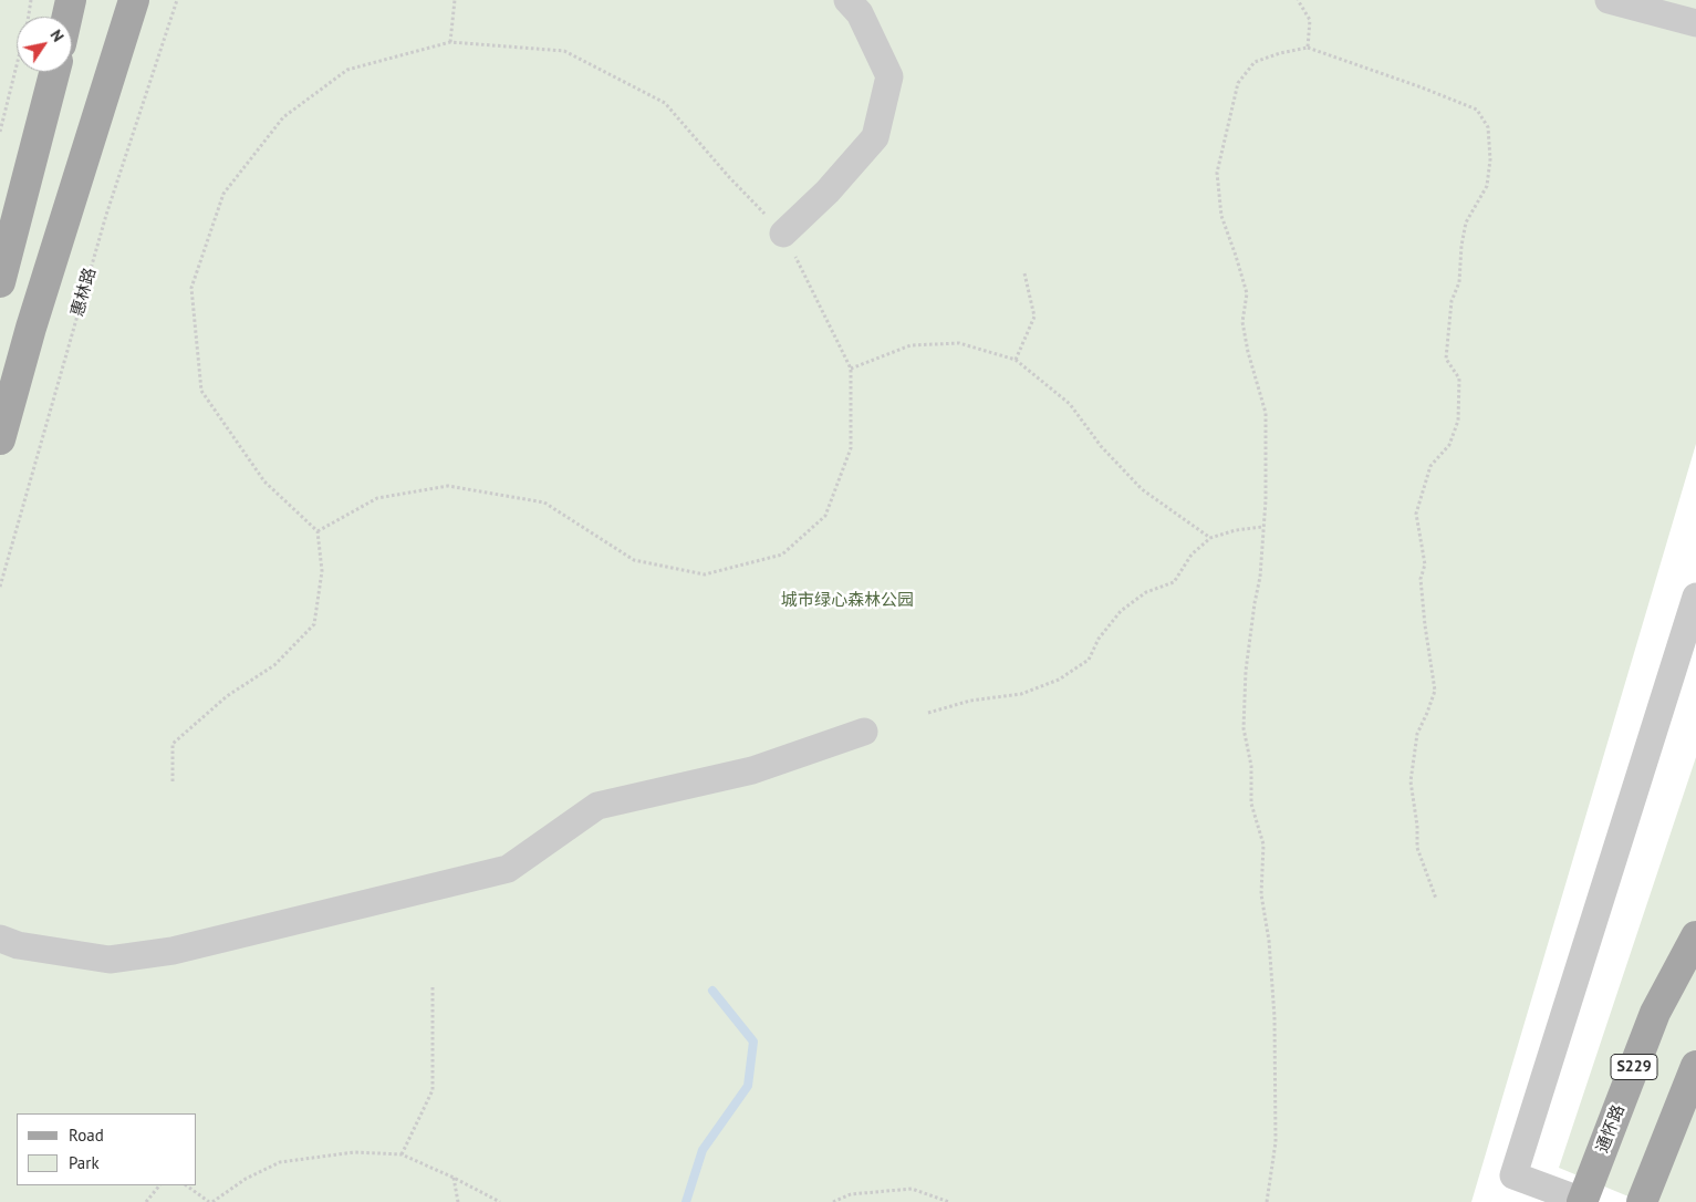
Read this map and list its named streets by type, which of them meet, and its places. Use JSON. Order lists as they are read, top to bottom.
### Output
{
  "streets": {
    "main road": ["S229", "通怀路"],
    "path": ["惠林路"]
  },
  "parks": ["城市绿心森林公园"],
  "legend": ["Road", "Park"],
  "north": "top right"
}
